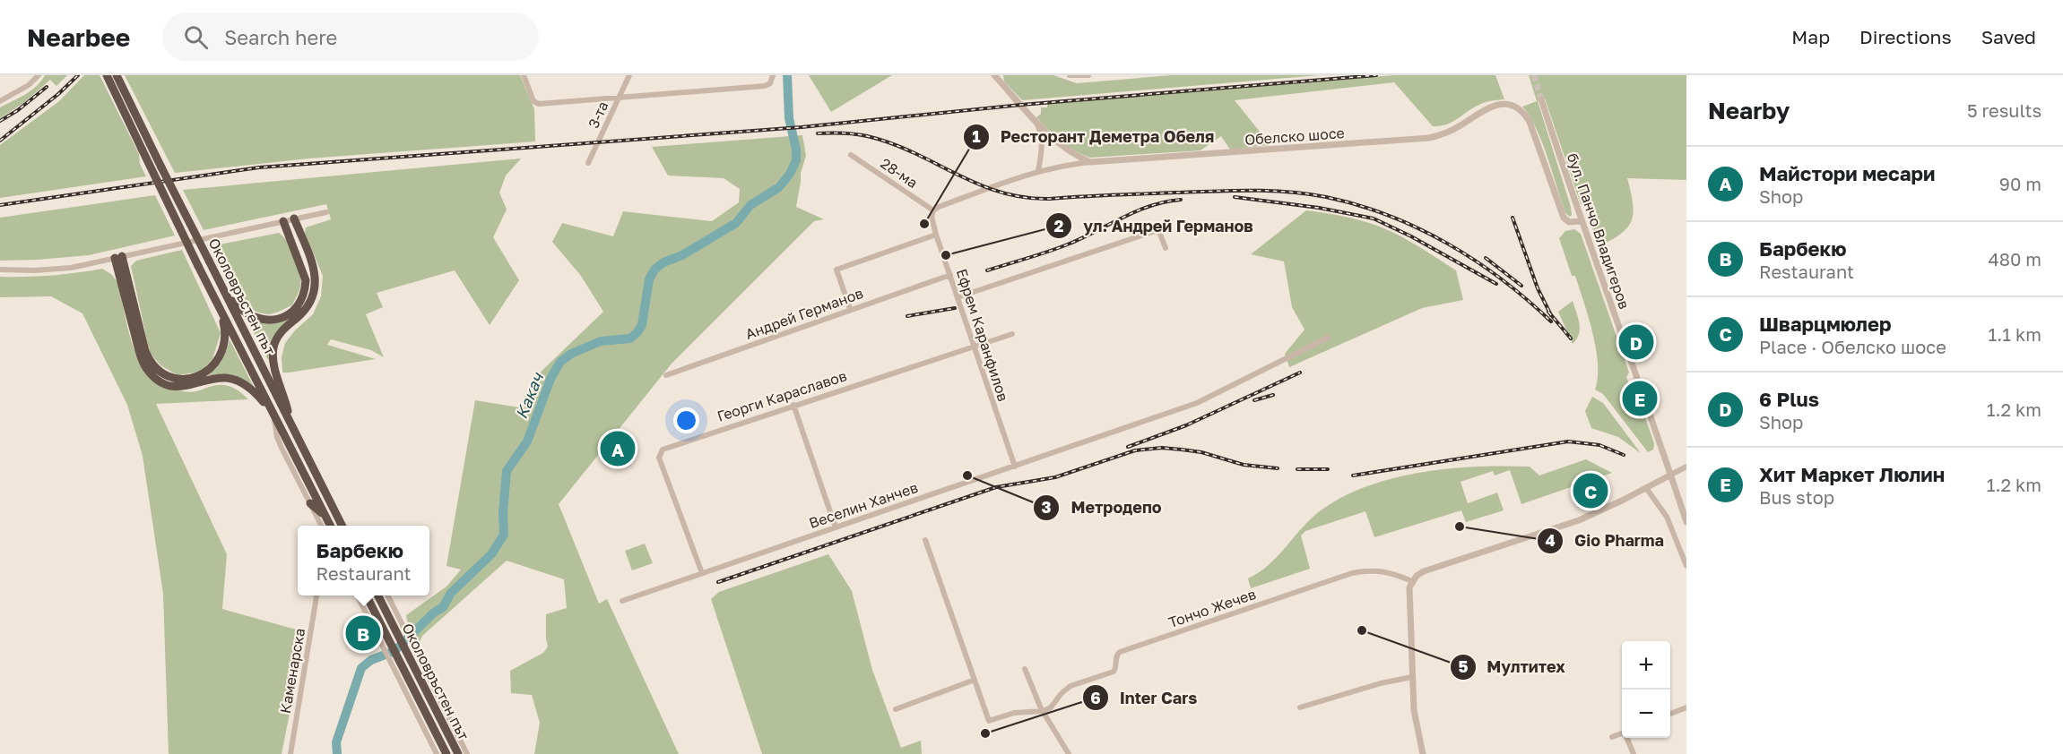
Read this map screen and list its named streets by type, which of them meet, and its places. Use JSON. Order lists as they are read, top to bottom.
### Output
{
  "streets": {
    "highway": ["Околовръстен път"],
    "street": [
      "3-та",
      "Обелско шосе",
      "28-ма",
      "бул. Панчо Владигеров",
      "Андрей Германов",
      "Ефрем Каранфилов",
      "Георги Караславов",
      "Веселин Ханчев",
      "Тончо Жечев",
      "Каменарска"
    ]
  },
  "crossings": [
    ["Обелско шосе", "28-ма"],
    ["Обелско шосе", "бул. Панчо Владигеров"],
    ["Обелско шосе", "Ефрем Каранфилов"],
    ["28-ма", "Ефрем Каранфилов"],
    ["Андрей Германов", "Ефрем Каранфилов"],
    ["Ефрем Каранфилов", "Георги Караславов"],
    ["Ефрем Каранфилов", "Веселин Ханчев"],
    ["Георги Караславов", "Веселин Ханчев"]
  ],
  "water": ["Какач"],
  "places": [
    "Ресторант Деметра Обеля",
    "ул. Андрей Германов",
    "Метродепо",
    "Gio Pharma",
    "Мултитех",
    "Inter Cars"
  ],
  "page": {
    "header": "Nearbee",
    "search": "Search here",
    "nav": ["Map", "Directions", "Saved"],
    "heading": ["Nearby", "5 results"],
    "list": [
      {
        "mark": "A",
        "name": "Майстори месари",
        "note": "Shop",
        "value": "90 m"
      },
      {
        "mark": "B",
        "name": "Барбекю",
        "note": "Restaurant",
        "value": "480 m"
      },
      {
        "mark": "C",
        "name": "Шварцмюлер",
        "note": "Place · Обелско шосе",
        "value": "1.1 km"
      },
      {
        "mark": "D",
        "name": "6 Plus",
        "note": "Shop",
        "value": "1.2 km"
      },
      {
        "mark": "E",
        "name": "Хит Маркет Люлин",
        "note": "Bus stop",
        "value": "1.2 km"
      }
    ],
    "pins": [
      "D",
      "E",
      "A",
      "C",
      "B"
    ],
    "popup": ["Барбекю", "Restaurant"],
    "map_buttons": ["+", "−"]
  }
}
